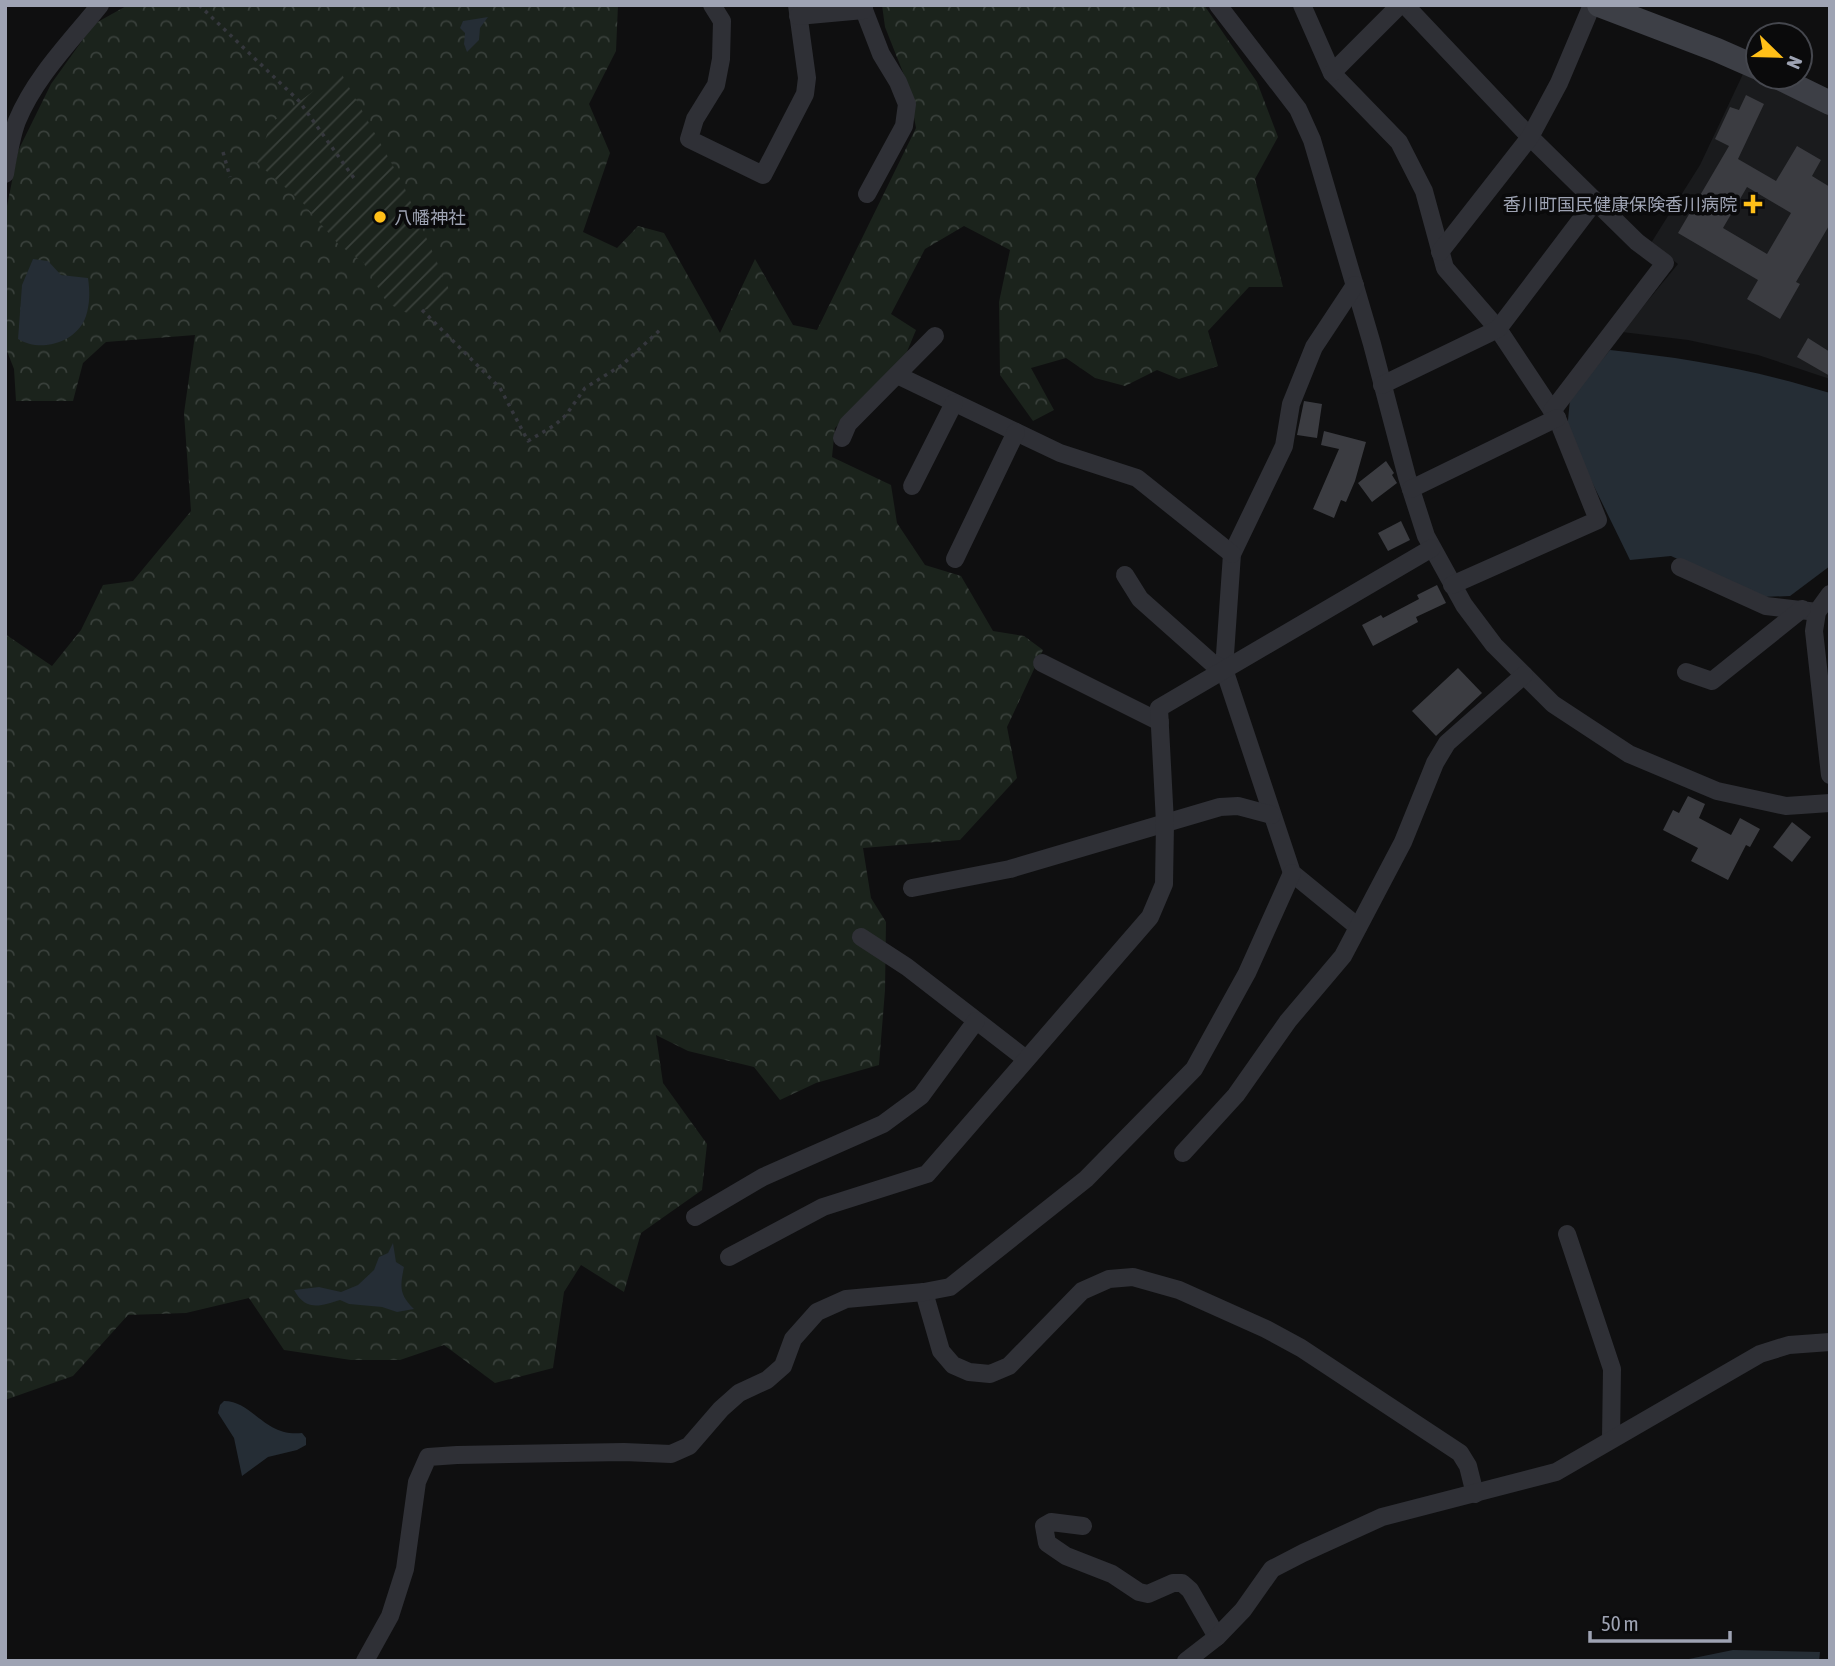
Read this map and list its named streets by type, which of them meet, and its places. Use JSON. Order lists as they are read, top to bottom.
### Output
{
  "places": {
    "health": ["香川町国民健康保険香川病院"],
    "other": ["八幡神社"]
  },
  "scale_bar": "50 m",
  "north": "bottom right"
}
